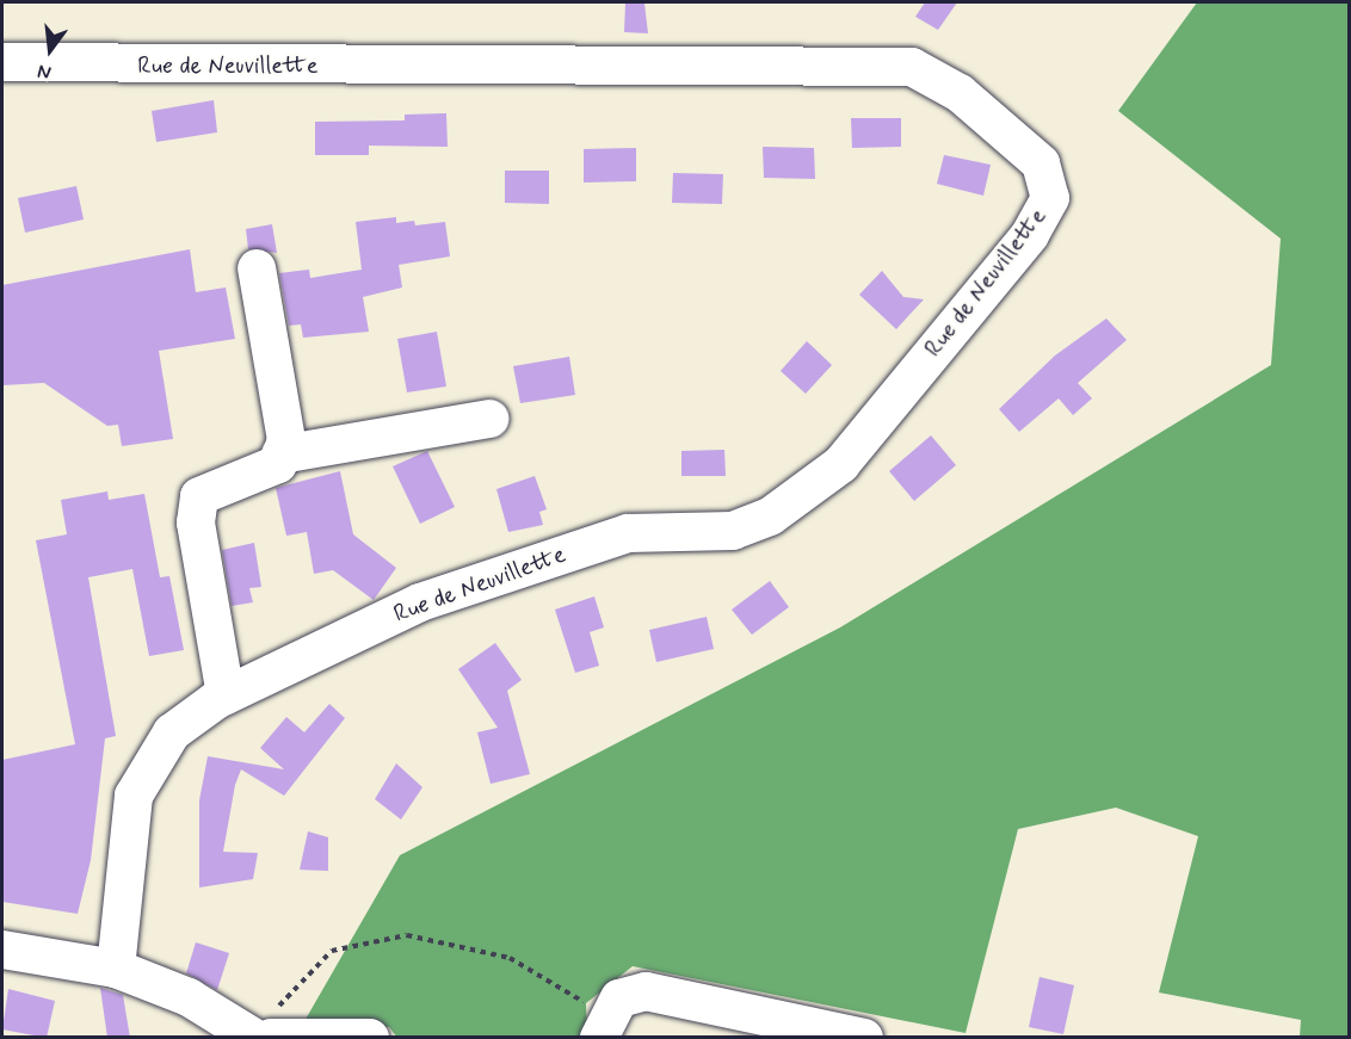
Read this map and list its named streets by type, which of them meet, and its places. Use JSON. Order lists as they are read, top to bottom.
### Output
{
  "streets": {
    "street": ["Rue de Neuvillette"]
  },
  "north": "bottom"
}
